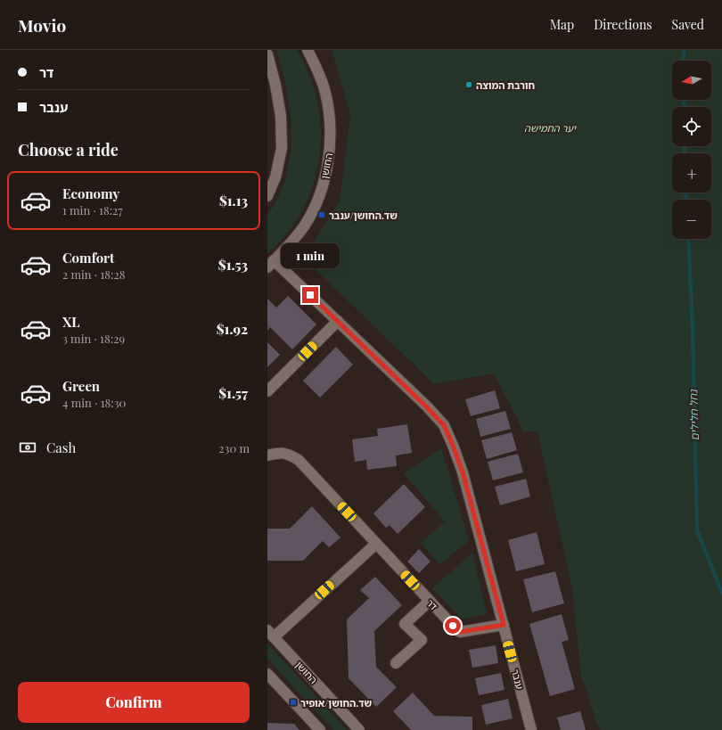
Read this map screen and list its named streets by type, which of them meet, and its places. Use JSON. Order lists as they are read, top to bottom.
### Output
{
  "streets": {
    "street": ["החושן", "דר", "ענבר"]
  },
  "crossings": [
    ["החושן", "ענבר"],
    ["דר", "ענבר"]
  ],
  "water": ["נחל חלילים"],
  "parks": ["יער החמישה"],
  "places": {
    "other": ["חורבת המוצה"],
    "transit": ["שד.החושן/ענבר", "שד.החושן/אופיר"]
  },
  "north": "left",
  "page": {
    "header": "Movio",
    "nav": ["Map", "Directions", "Saved"],
    "banner": ["דר", "ענבר"],
    "map_buttons": ["+", "−"],
    "heading": "Choose a ride",
    "list": [
      {
        "name": "Economy",
        "note": "1 min · 18:27",
        "value": "$1.13"
      },
      {
        "name": "Comfort",
        "note": "2 min · 18:28",
        "value": "$1.53"
      },
      {
        "name": "XL",
        "note": "3 min · 18:29",
        "value": "$1.92"
      },
      {
        "name": "Green",
        "note": "4 min · 18:30",
        "value": "$1.57"
      }
    ],
    "bubble": "1 min",
    "pay": ["Cash", "230 m"],
    "buttons": "Confirm"
  }
}
